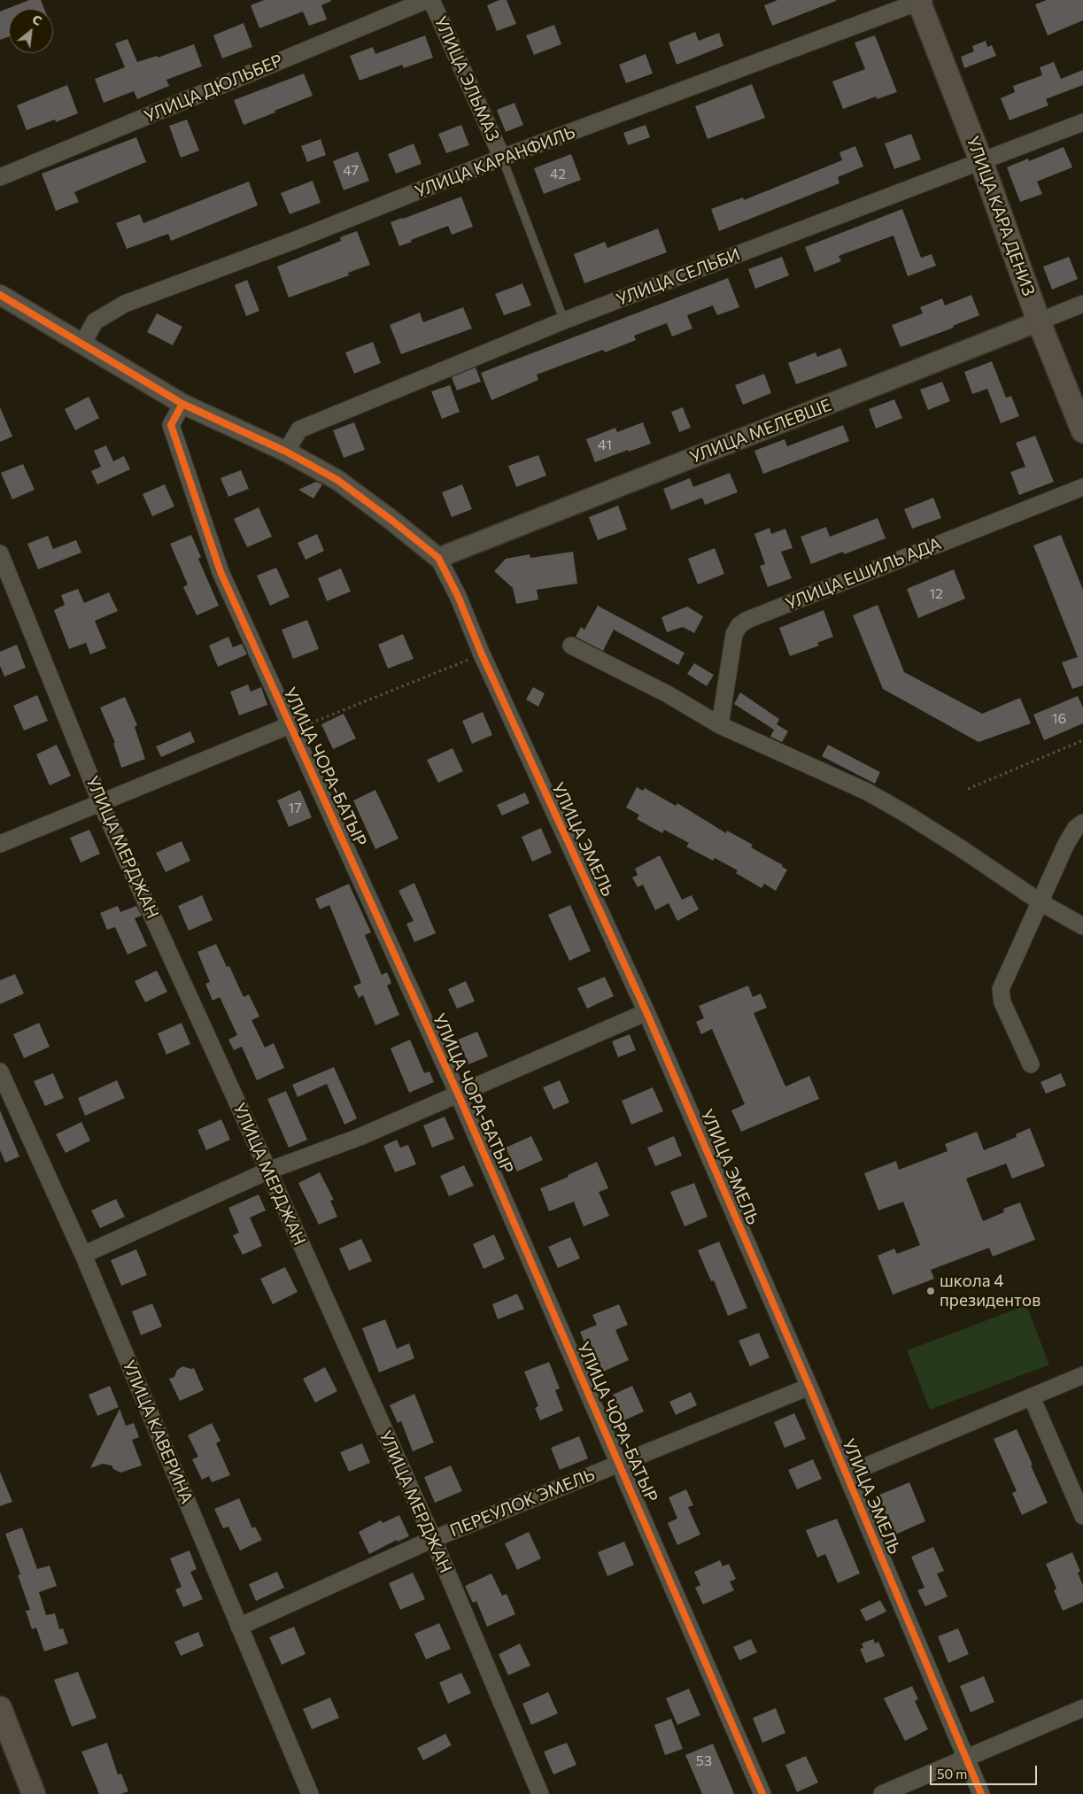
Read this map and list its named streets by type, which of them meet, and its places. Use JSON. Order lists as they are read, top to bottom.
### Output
{
  "streets": {
    "main road": ["УЛИЦА КАРА ДЕНИЗ"],
    "street": [
      "УЛИЦА ЭЛЬМАЗ",
      "УЛИЦА ДЮЛЬБЕР",
      "УЛИЦА КАРАНФИЛЬ",
      "УЛИЦА СЕЛЬБИ",
      "УЛИЦА МЕЛЕВШЕ",
      "УЛИЦА ЕШИЛЬ АДА",
      "УЛИЦА ЧОРА-БАТЫР",
      "УЛИЦА ЭМЕЛЬ",
      "УЛИЦА МЕРДЖАН",
      "УЛИЦА КАВЕРИНА",
      "ПЕРЕУЛОК ЭМЕЛЬ"
    ]
  },
  "crossings": [
    ["УЛИЦА ЭЛЬМАЗ", "УЛИЦА КАРАНФИЛЬ"],
    ["УЛИЦА КАРАНФИЛЬ", "УЛИЦА КАРА ДЕНИЗ"],
    ["УЛИЦА КАРА ДЕНИЗ", "УЛИЦА СЕЛЬБИ"],
    ["УЛИЦА КАРА ДЕНИЗ", "УЛИЦА МЕЛЕВШЕ"],
    ["УЛИЦА МЕЛЕВШЕ", "УЛИЦА ЭМЕЛЬ"],
    ["УЛИЦА ЧОРА-БАТЫР", "ПЕРЕУЛОК ЭМЕЛЬ"],
    ["УЛИЦА ЭМЕЛЬ", "ПЕРЕУЛОК ЭМЕЛЬ"],
    ["УЛИЦА МЕРДЖАН", "ПЕРЕУЛОК ЭМЕЛЬ"],
    ["УЛИЦА КАВЕРИНА", "ПЕРЕУЛОК ЭМЕЛЬ"]
  ],
  "places": ["школа 4 президентов"],
  "house_numbers": [
    "47",
    "42",
    "41",
    "12",
    "16",
    "17",
    "53"
  ],
  "scale_bar": "50 m",
  "north": "top right"
}
